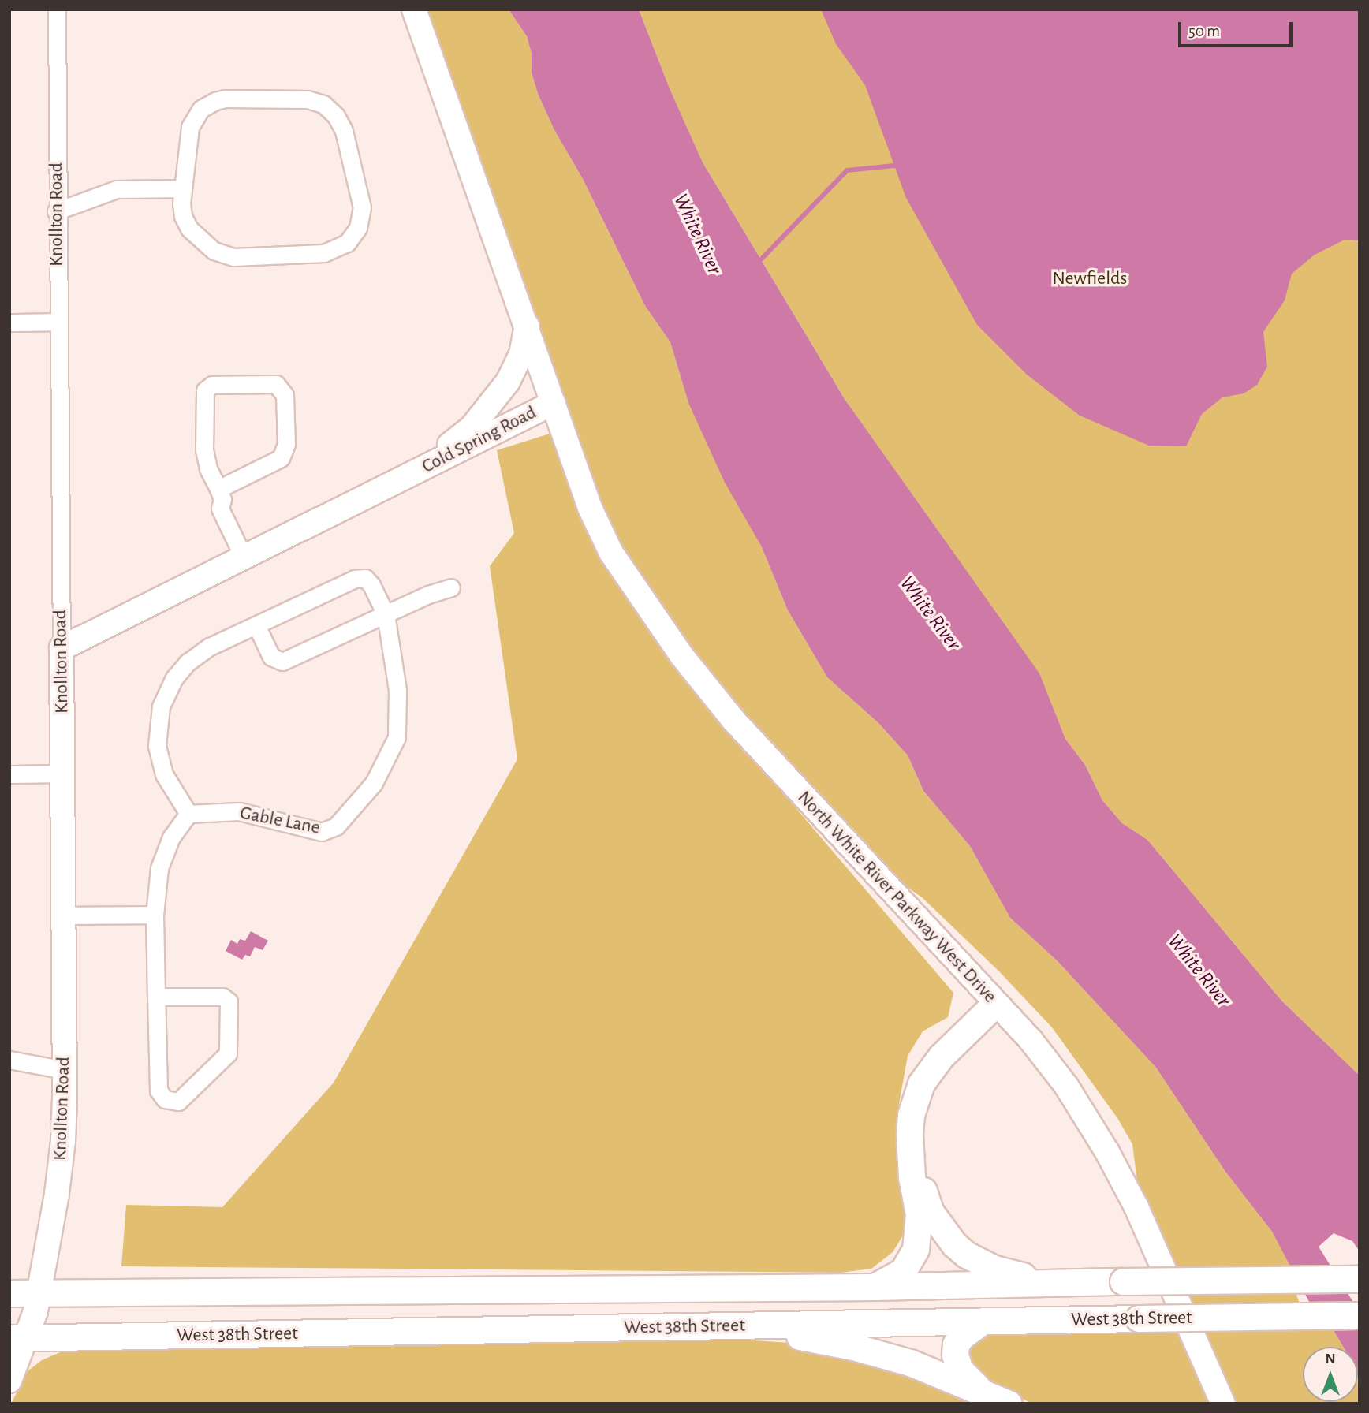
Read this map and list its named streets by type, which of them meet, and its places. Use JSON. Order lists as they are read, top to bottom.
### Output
{
  "streets": {
    "main road": ["West 38th Street"],
    "street": [
      "Knollton Road",
      "Cold Spring Road",
      "Gable Lane",
      "North White River Parkway West Drive"
    ]
  },
  "crossings": [
    ["Knollton Road", "Cold Spring Road"],
    ["Knollton Road", "West 38th Street"],
    ["Cold Spring Road", "North White River Parkway West Drive"]
  ],
  "water": ["White River"],
  "parks": ["Newfields"],
  "scale_bar": "50 m",
  "north": "top"
}
